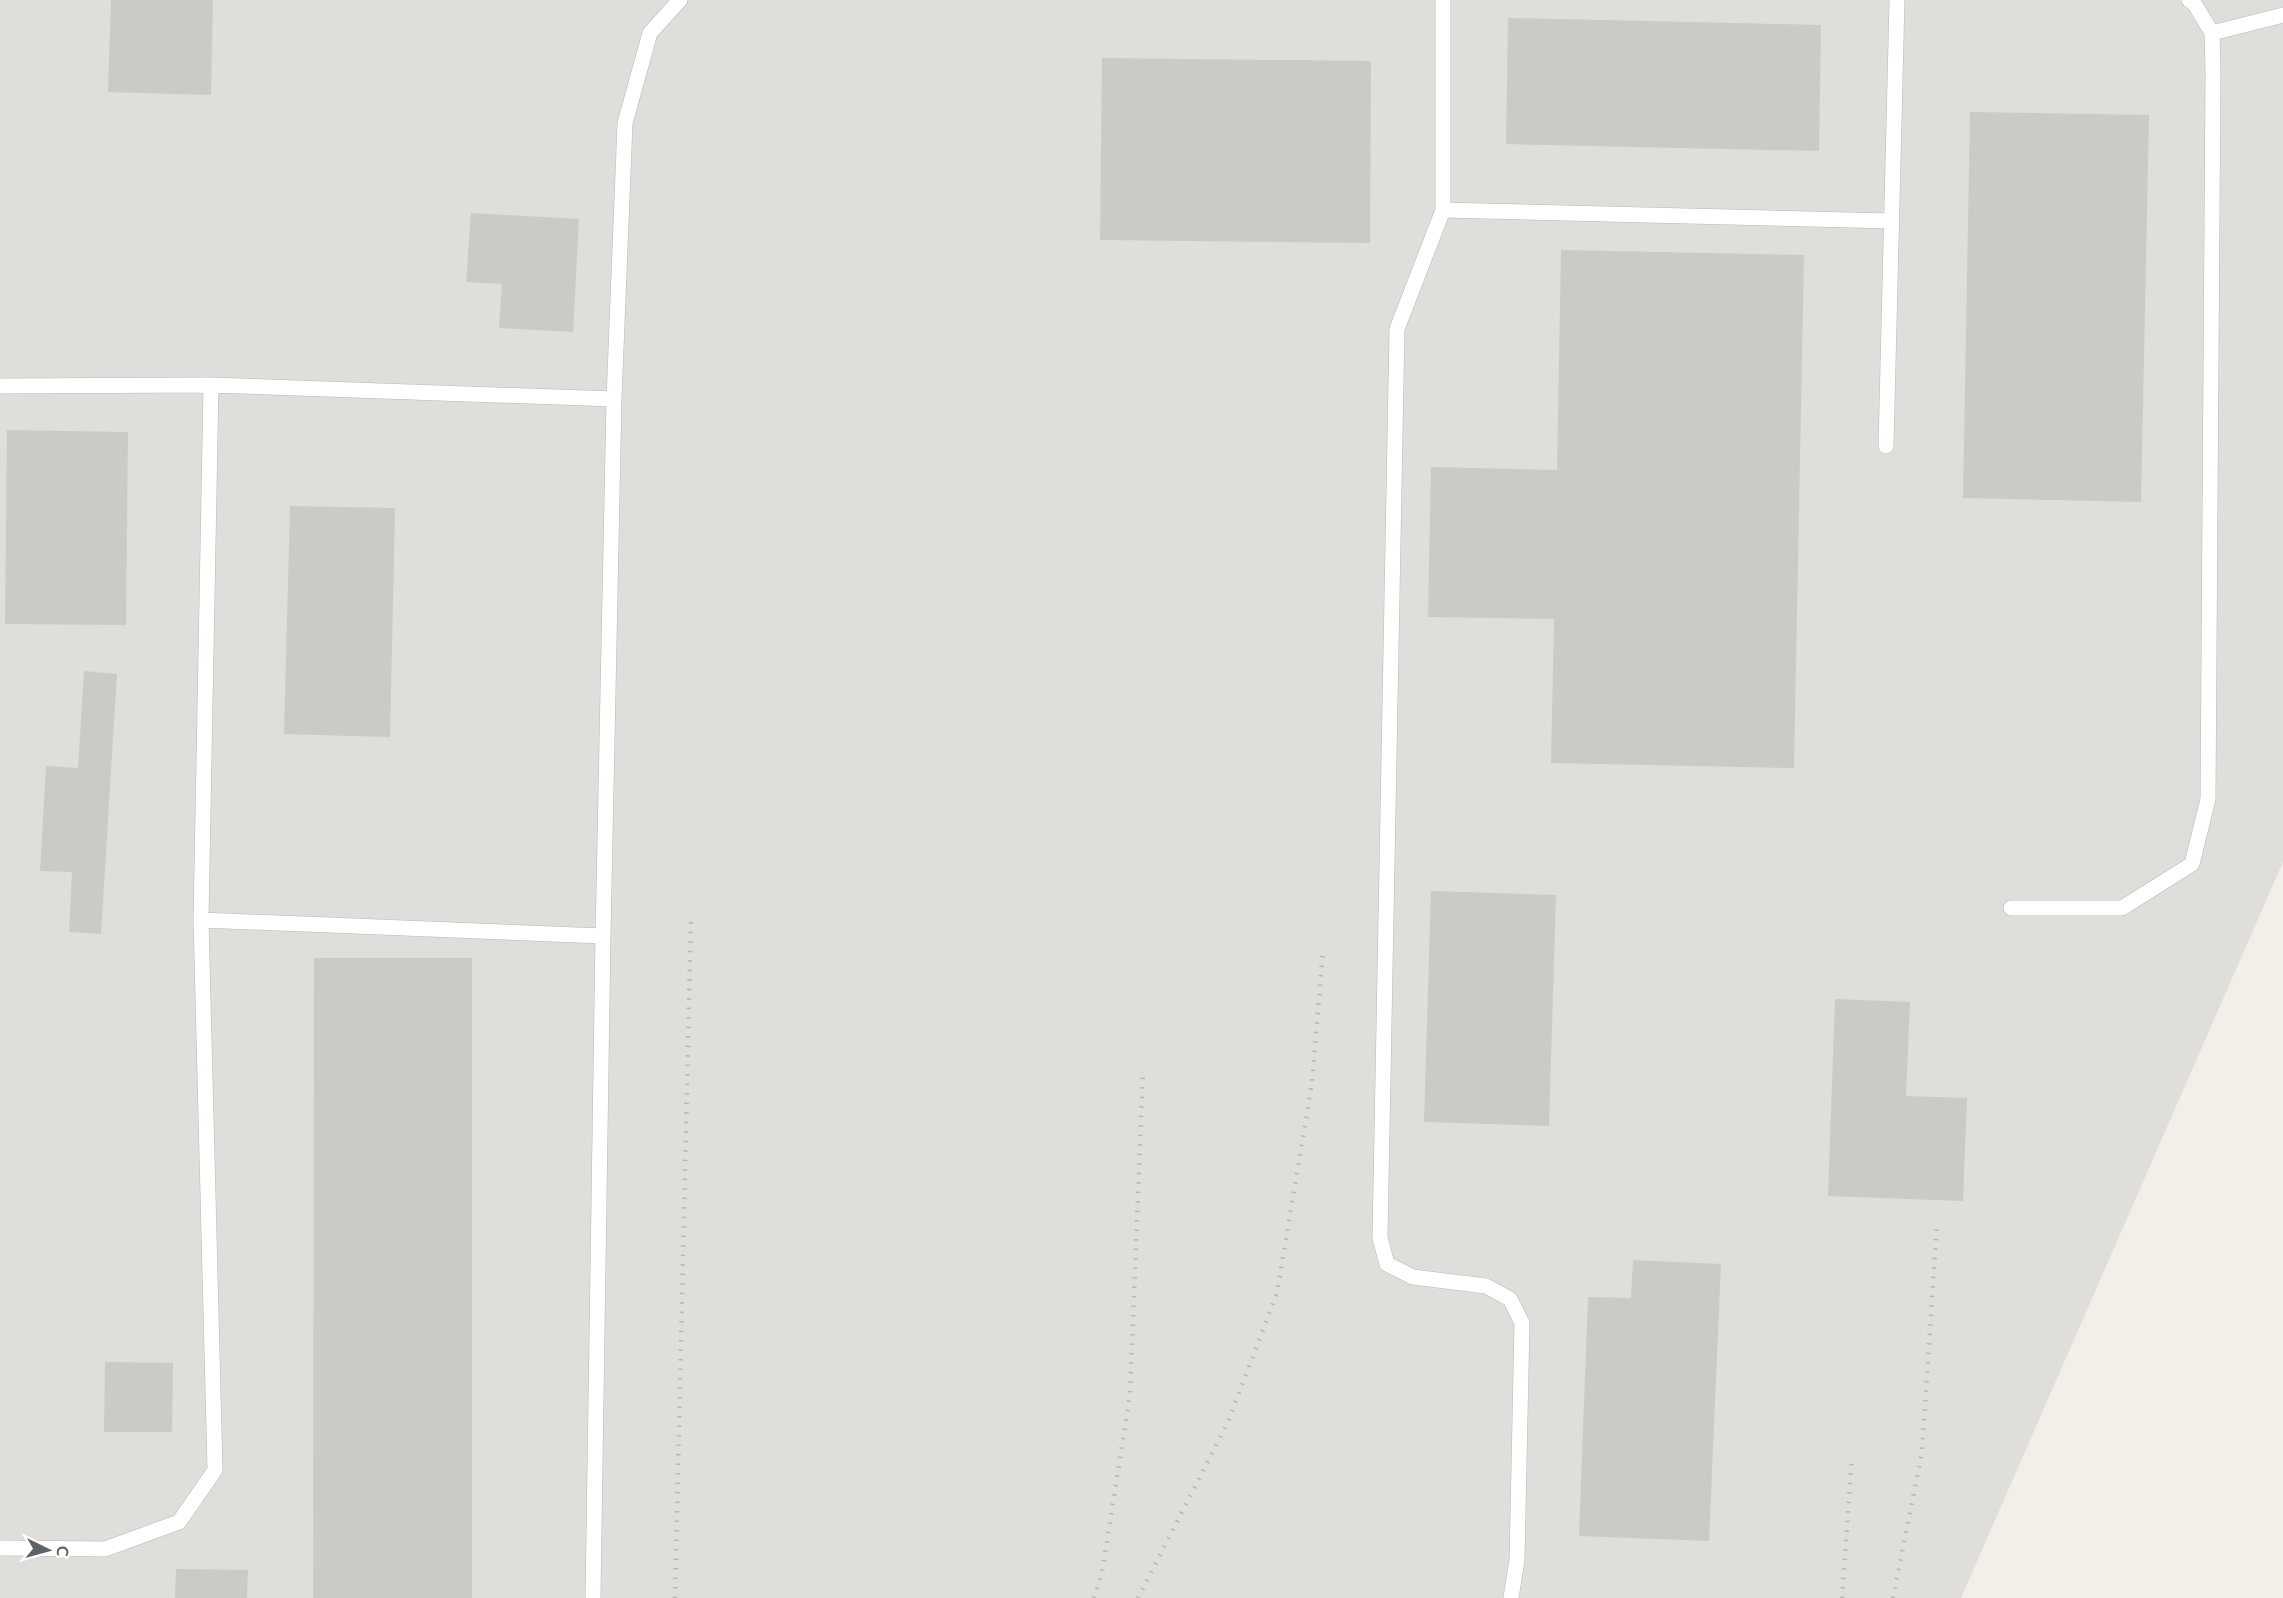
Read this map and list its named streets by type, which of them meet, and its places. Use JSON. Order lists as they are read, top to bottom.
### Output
{
  "north": "right"
}
